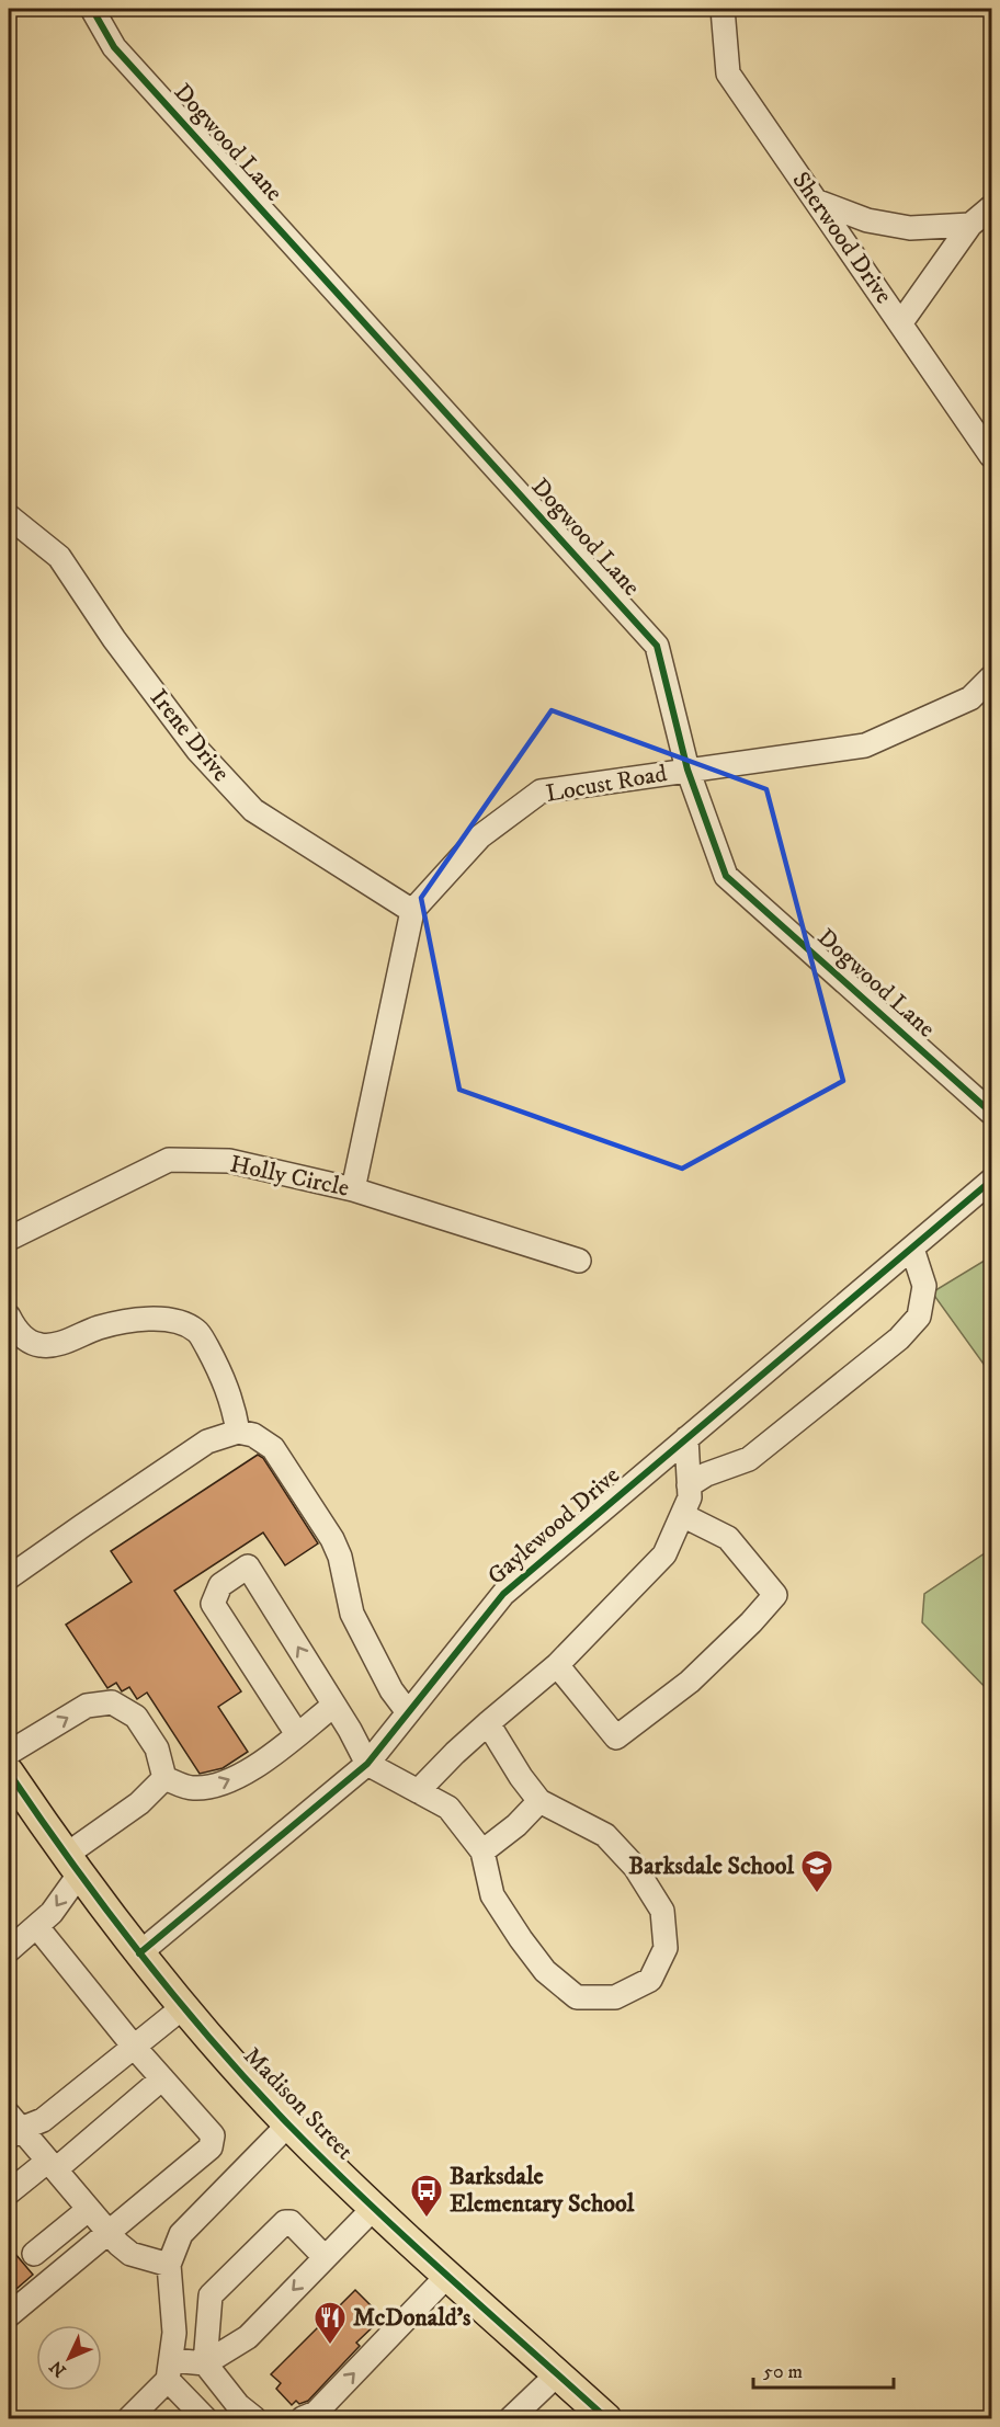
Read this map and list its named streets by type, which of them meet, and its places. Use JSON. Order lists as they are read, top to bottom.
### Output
{
  "streets": {
    "main road": ["Madison Street"],
    "street": [
      "Dogwood Lane",
      "Sherwood Drive",
      "Irene Drive",
      "Locust Road",
      "Holly Circle",
      "Gaylewood Drive"
    ]
  },
  "crossings": [
    ["Dogwood Lane", "Locust Road"],
    ["Irene Drive", "Locust Road"],
    ["Gaylewood Drive", "Madison Street"]
  ],
  "places": {
    "school or university": ["Barksdale School"],
    "bus stop": ["Barksdale Elementary School"],
    "restaurant": ["McDonald's"]
  },
  "scale_bar": "50 m",
  "north": "bottom left"
}
